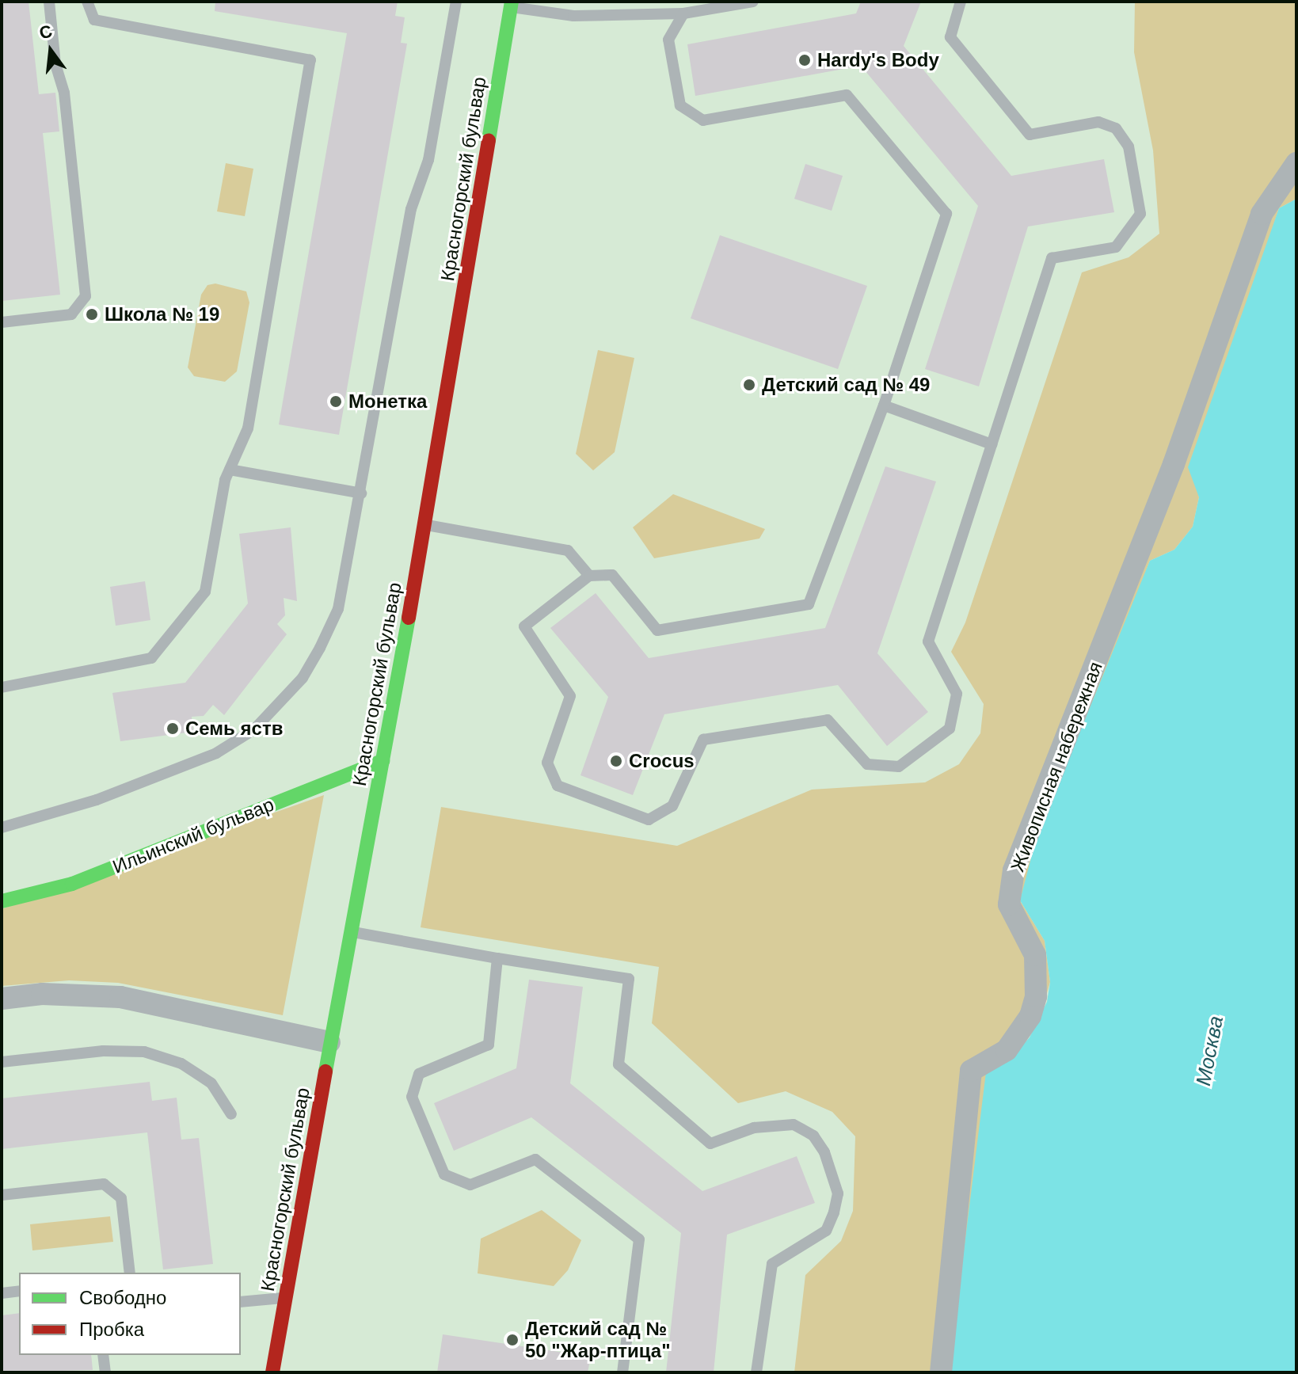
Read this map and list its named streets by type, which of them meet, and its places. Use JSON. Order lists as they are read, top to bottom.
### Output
{
  "streets": {
    "main road": ["Красногорский бульвар", "Ильинский бульвар"],
    "street": ["Живописная набережная"]
  },
  "crossings": [
    ["Красногорский бульвар", "Ильинский бульвар"]
  ],
  "water": ["Москва"],
  "places": [
    "Hardy's Body",
    "Школа № 19",
    "Детский сад № 49",
    "Монетка",
    "Семь яств",
    "Crocus",
    "Детский сад № 50 \"Жар-птица\""
  ],
  "legend": ["Свободно", "Пробка"],
  "north": "top"
}
